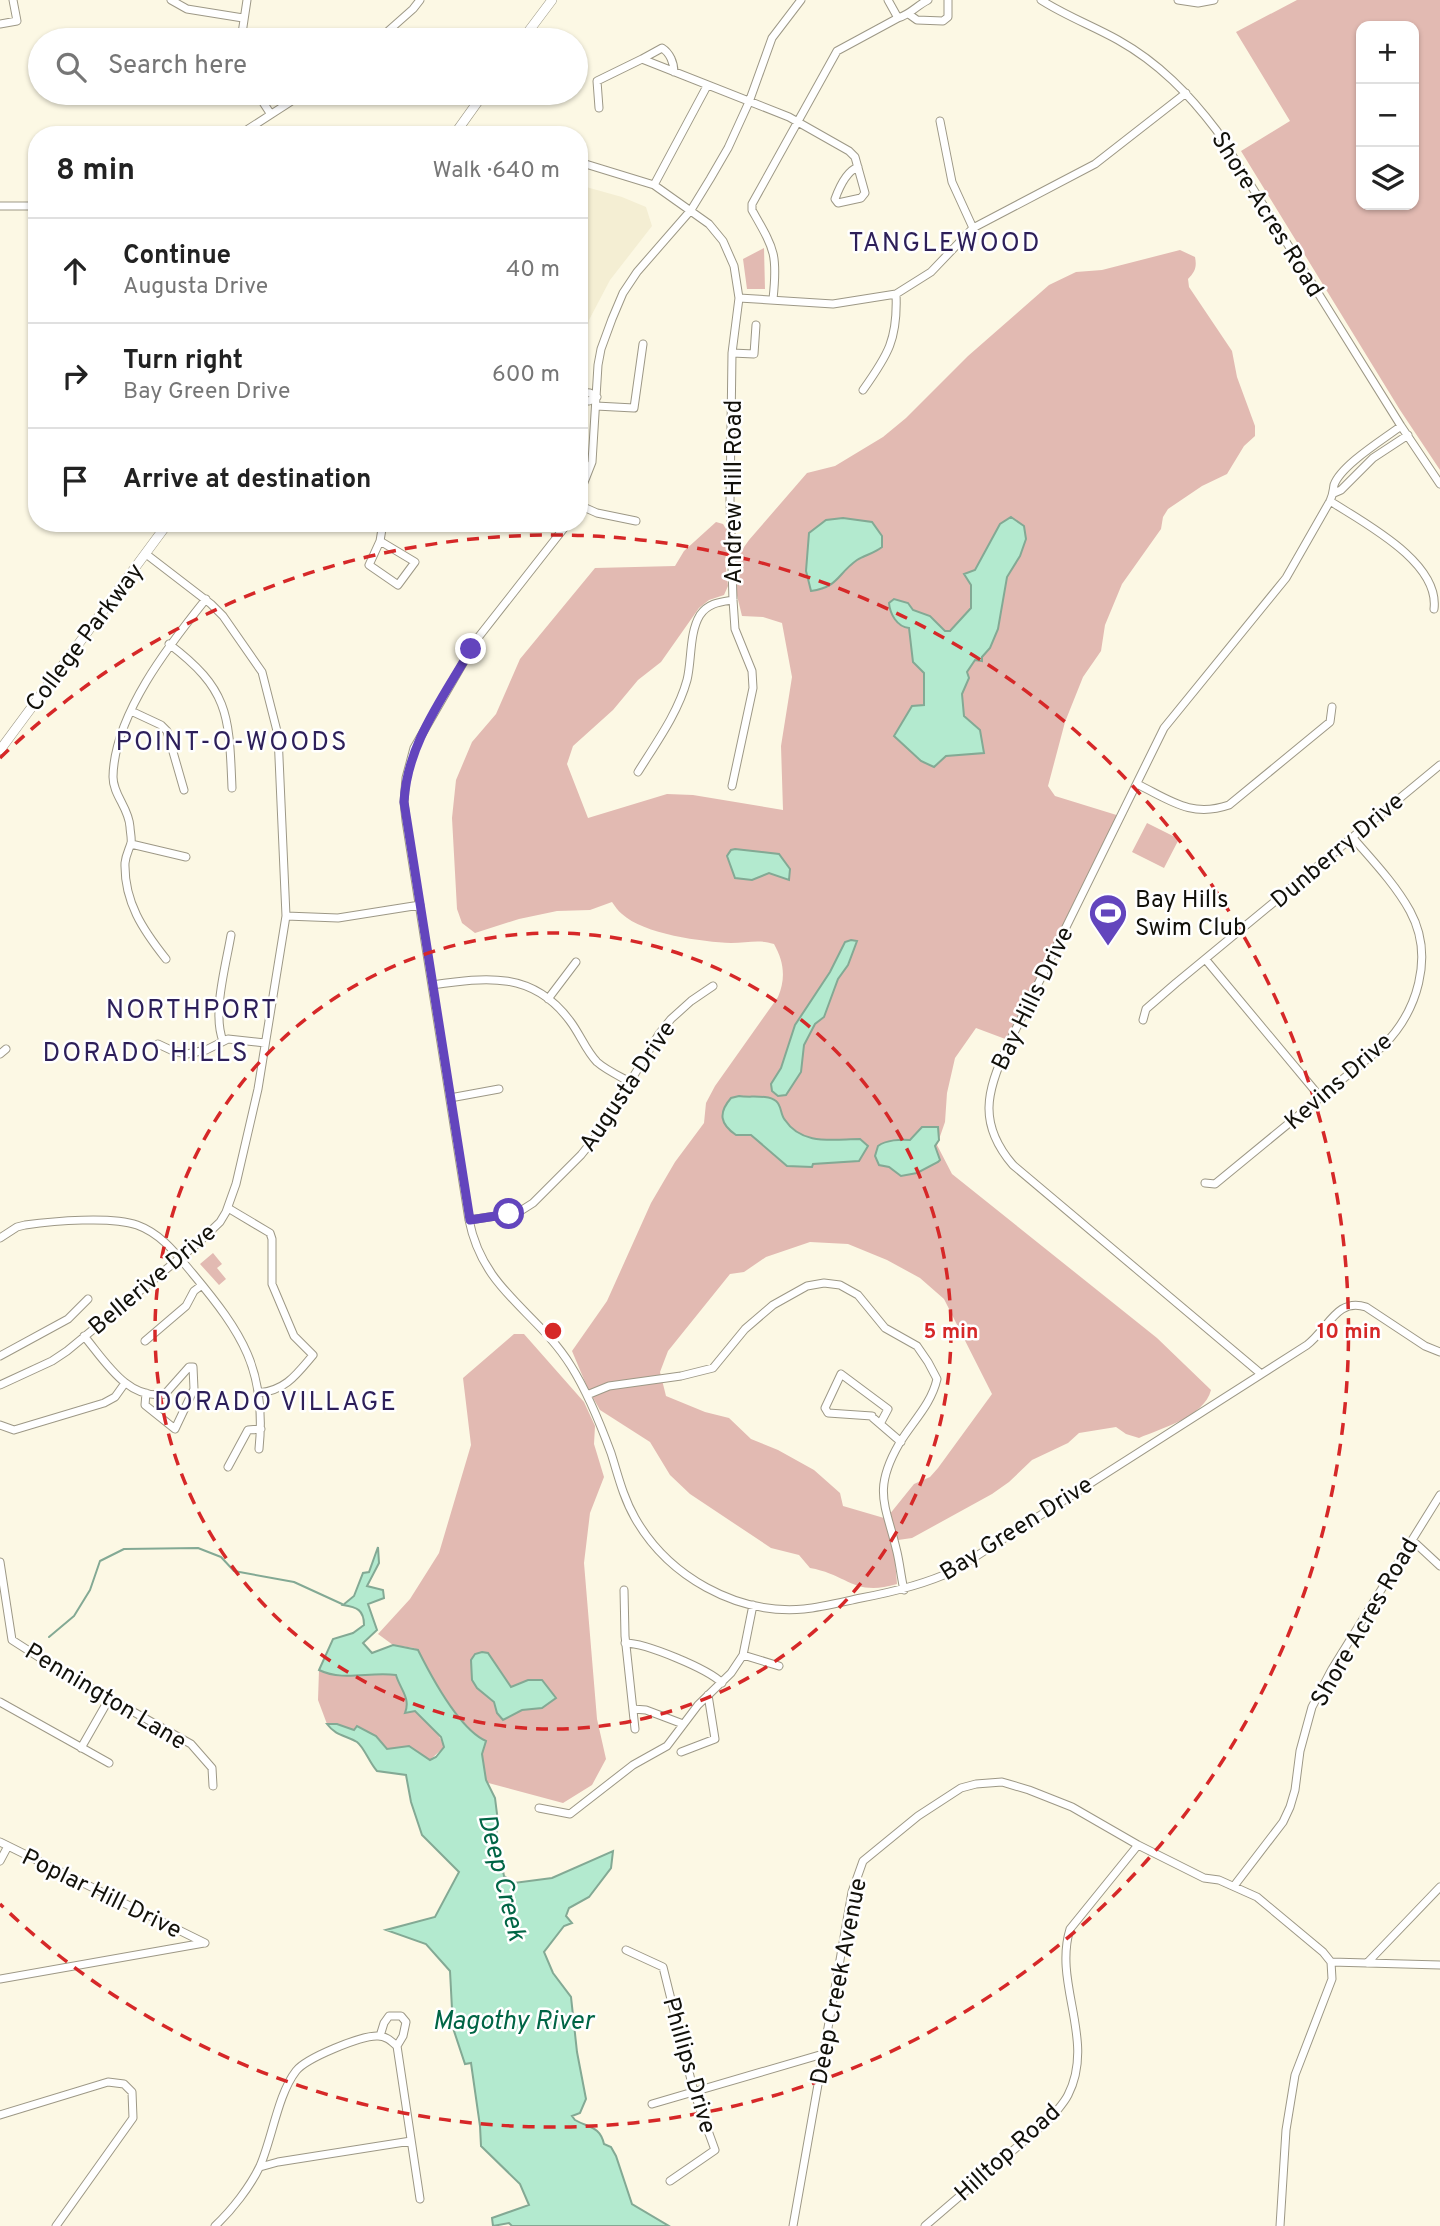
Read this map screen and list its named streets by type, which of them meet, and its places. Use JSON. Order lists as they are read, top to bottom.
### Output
{
  "streets": {
    "main road": ["College Parkway"],
    "street": [
      "Shore Acres Road",
      "Andrew Hill Road",
      "Dunberry Drive",
      "Bay Hills Drive",
      "Kevins Drive",
      "Augusta Drive",
      "Bellerive Drive",
      "Bay Green Drive",
      "Pennington Lane",
      "Poplar Hill Drive",
      "Deep Creek Avenue",
      "Phillips Drive",
      "Hilltop Road"
    ]
  },
  "crossings": [
    ["Shore Acres Road", "Bay Hills Drive"],
    ["Shore Acres Road", "Deep Creek Avenue"],
    ["College Parkway", "Bellerive Drive"],
    ["Dunberry Drive", "Kevins Drive"],
    ["Bay Hills Drive", "Bay Green Drive"],
    ["Augusta Drive", "Bay Green Drive"],
    ["Deep Creek Avenue", "Hilltop Road"]
  ],
  "districts": [
    "TANGLEWOOD",
    "POINT-O-WOODS",
    "NORTHPORT",
    "DORADO HILLS",
    "DORADO VILLAGE"
  ],
  "water": ["Deep Creek", "Magothy River"],
  "places": {
    "sports": ["Bay Hills Swim Club"]
  },
  "page": {
    "map_buttons": ["+", "−"],
    "search": "Search here",
    "heading": ["8 min", "Walk · 640 m"],
    "list": [
      ["Continue", "Augusta Drive", "40 m"],
      ["Turn right", "Bay Green Drive", "600 m"],
      "Arrive at destination"
    ]
  },
  "rings": ["5 min", "10 min"]
}
